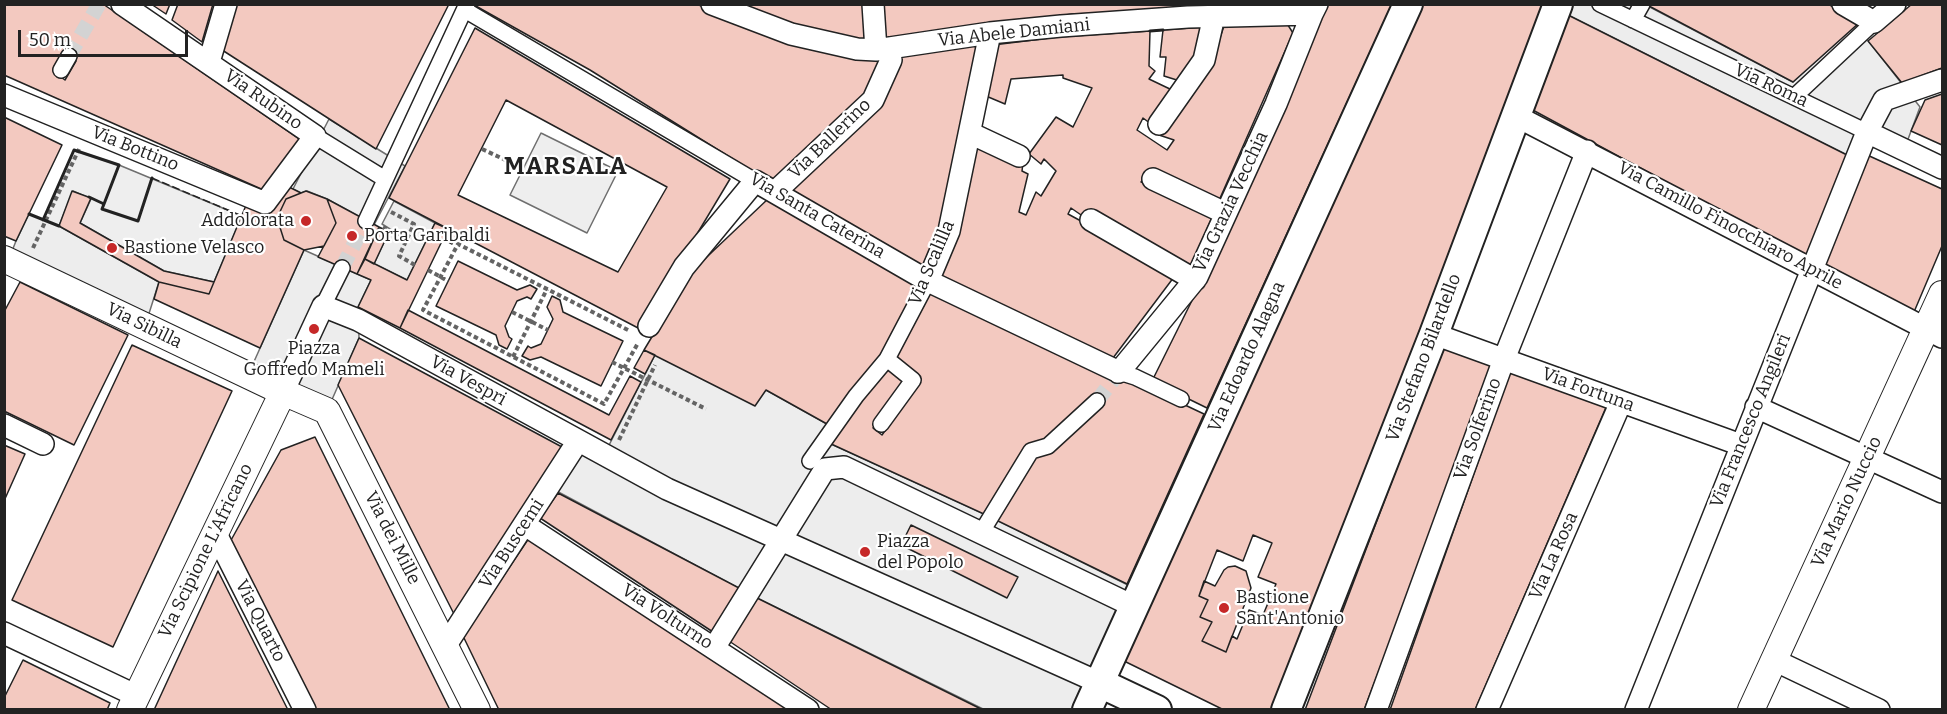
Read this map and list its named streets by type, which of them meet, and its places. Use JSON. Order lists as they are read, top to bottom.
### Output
{
  "streets": {
    "main road": ["Via Edoardo Alagna", "Via Stefano Bilardello"],
    "street": [
      "Via Abele Damiani",
      "Via Roma",
      "Via Rubino",
      "Via Ballerino",
      "Via Bottino",
      "Via Grazia Vecchia",
      "Via Santa Caterina",
      "Via Camillo Finocchiaro Aprile",
      "Via Scalilla",
      "Via Sibilla",
      "Via Vespri",
      "Via Fortuna",
      "Via Francesco Angileri",
      "Via Solferino",
      "Via Mario Nuccio",
      "Via dei Mille",
      "Via Buscemi",
      "Via Scipione L'Africano",
      "Via La Rosa",
      "Via Volturno",
      "Via Quarto"
    ]
  },
  "crossings": [
    ["Via Abele Damiani", "Via Ballerino"],
    ["Via Abele Damiani", "Via Grazia Vecchia"],
    ["Via Abele Damiani", "Via Scalilla"],
    ["Via Roma", "Via Francesco Angileri"],
    ["Via Rubino", "Via Bottino"],
    ["Via Ballerino", "Via Santa Caterina"],
    ["Via Grazia Vecchia", "Via Santa Caterina"],
    ["Via Santa Caterina", "Via Scalilla"],
    ["Via Camillo Finocchiaro Aprile", "Via Stefano Bilardello"],
    ["Via Camillo Finocchiaro Aprile", "Via Francesco Angileri"],
    ["Via Camillo Finocchiaro Aprile", "Via Solferino"],
    ["Via Camillo Finocchiaro Aprile", "Via Mario Nuccio"],
    ["Via Sibilla", "Via dei Mille"],
    ["Via Sibilla", "Via Scipione L'Africano"],
    ["Via Edoardo Alagna", "Via Vespri"],
    ["Via Stefano Bilardello", "Via Fortuna"],
    ["Via Vespri", "Via Buscemi"],
    ["Via Fortuna", "Via Francesco Angileri"],
    ["Via Fortuna", "Via Solferino"],
    ["Via Fortuna", "Via La Rosa"],
    ["Via dei Mille", "Via Buscemi"],
    ["Via dei Mille", "Via Scipione L'Africano"],
    ["Via Buscemi", "Via Volturno"],
    ["Via Scipione L'Africano", "Via Quarto"]
  ],
  "districts": ["MARSALA"],
  "places": [
    "Addolorata",
    "Porta Garibaldi",
    "Bastione Velasco",
    "Piazza Goffredo Mameli",
    "Piazza del Popolo",
    "Bastione Sant'Antonio"
  ],
  "scale_bar": "50 m"
}
